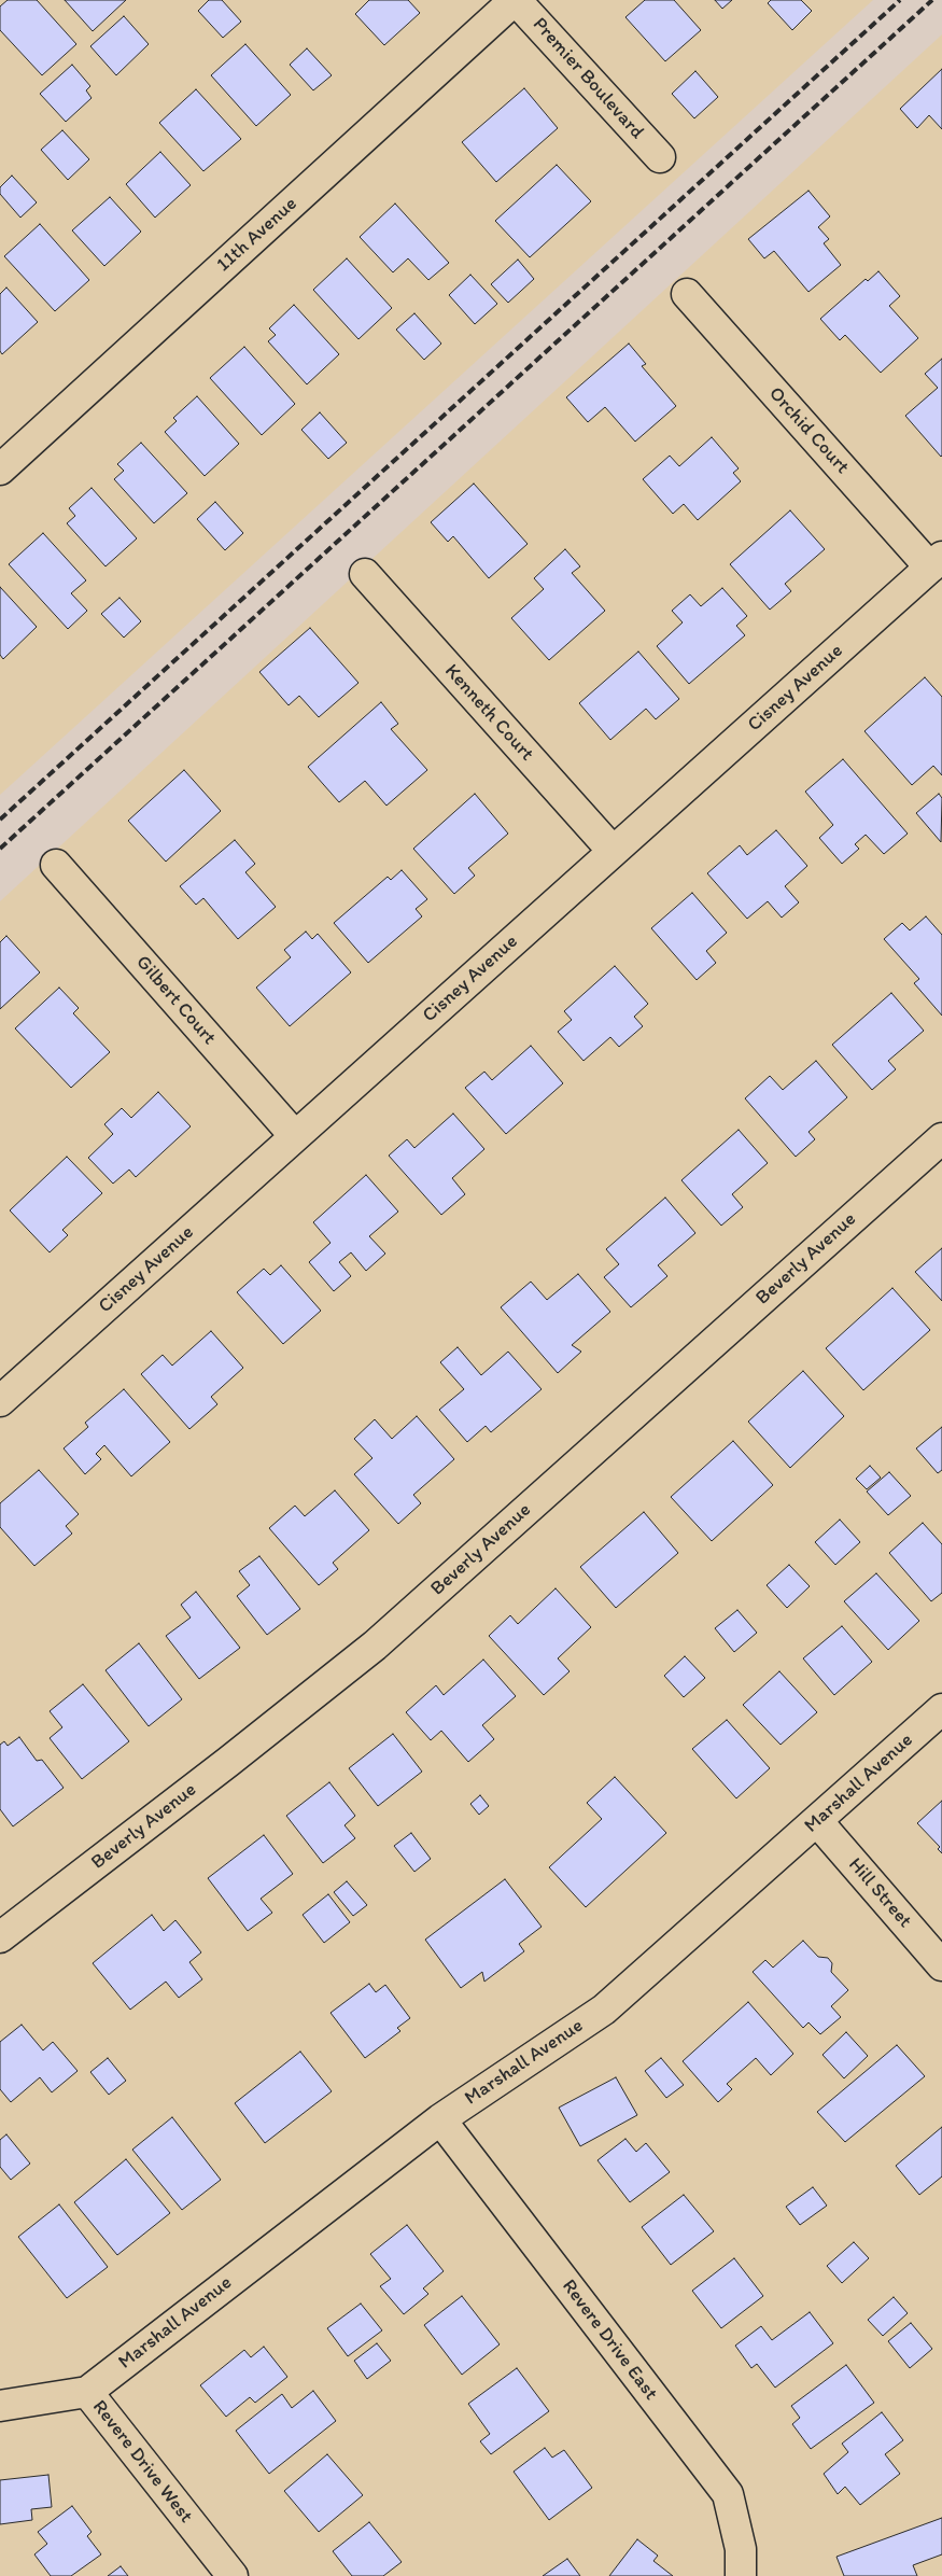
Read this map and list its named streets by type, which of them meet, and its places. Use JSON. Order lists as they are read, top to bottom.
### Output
{
  "streets": {
    "street": [
      "Premier Boulevard",
      "11th Avenue",
      "Orchid Court",
      "Cisney Avenue",
      "Kenneth Court",
      "Gilbert Court",
      "Beverly Avenue",
      "Marshall Avenue",
      "Hill Street",
      "Revere Drive East",
      "Revere Drive West"
    ]
  },
  "crossings": [
    ["Premier Boulevard", "11th Avenue"],
    ["Orchid Court", "Cisney Avenue"],
    ["Cisney Avenue", "Kenneth Court"],
    ["Cisney Avenue", "Gilbert Court"],
    ["Marshall Avenue", "Hill Street"],
    ["Marshall Avenue", "Revere Drive East"],
    ["Marshall Avenue", "Revere Drive West"]
  ]
}
